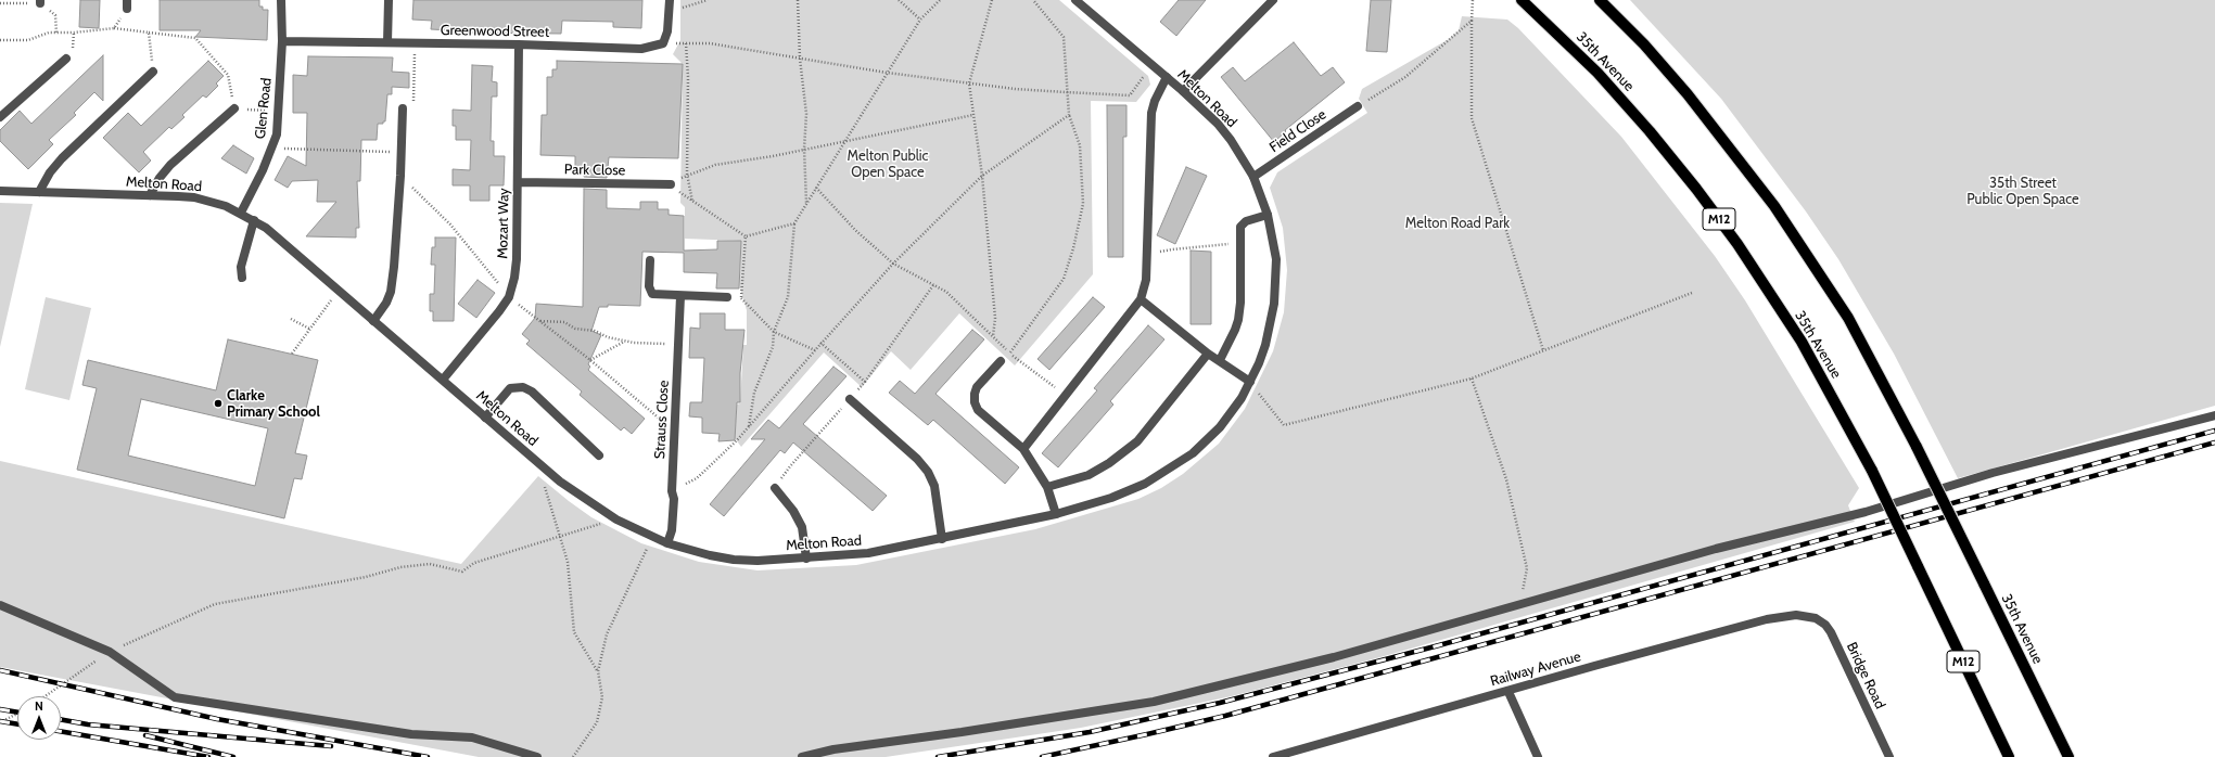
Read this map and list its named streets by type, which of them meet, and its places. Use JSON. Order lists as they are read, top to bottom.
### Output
{
  "streets": {
    "main road": ["35th Avenue", "M12"],
    "street": [
      "Greenwood Street",
      "Melton Road",
      "Glen Road",
      "Field Close",
      "Park Close",
      "Mozart Way",
      "Strauss Close",
      "Railway Avenue",
      "Bridge Road"
    ]
  },
  "crossings": [
    ["Greenwood Street", "Glen Road"],
    ["Greenwood Street", "Mozart Way"],
    ["Melton Road", "Glen Road"],
    ["Melton Road", "Field Close"],
    ["Melton Road", "Mozart Way"],
    ["Melton Road", "Strauss Close"],
    ["Park Close", "Mozart Way"],
    ["Railway Avenue", "Bridge Road"]
  ],
  "parks": ["Melton Public Open Space", "35th Street Public Open Space", "Melton Road Park"],
  "places": ["Clarke Primary School"],
  "north": "top"
}
